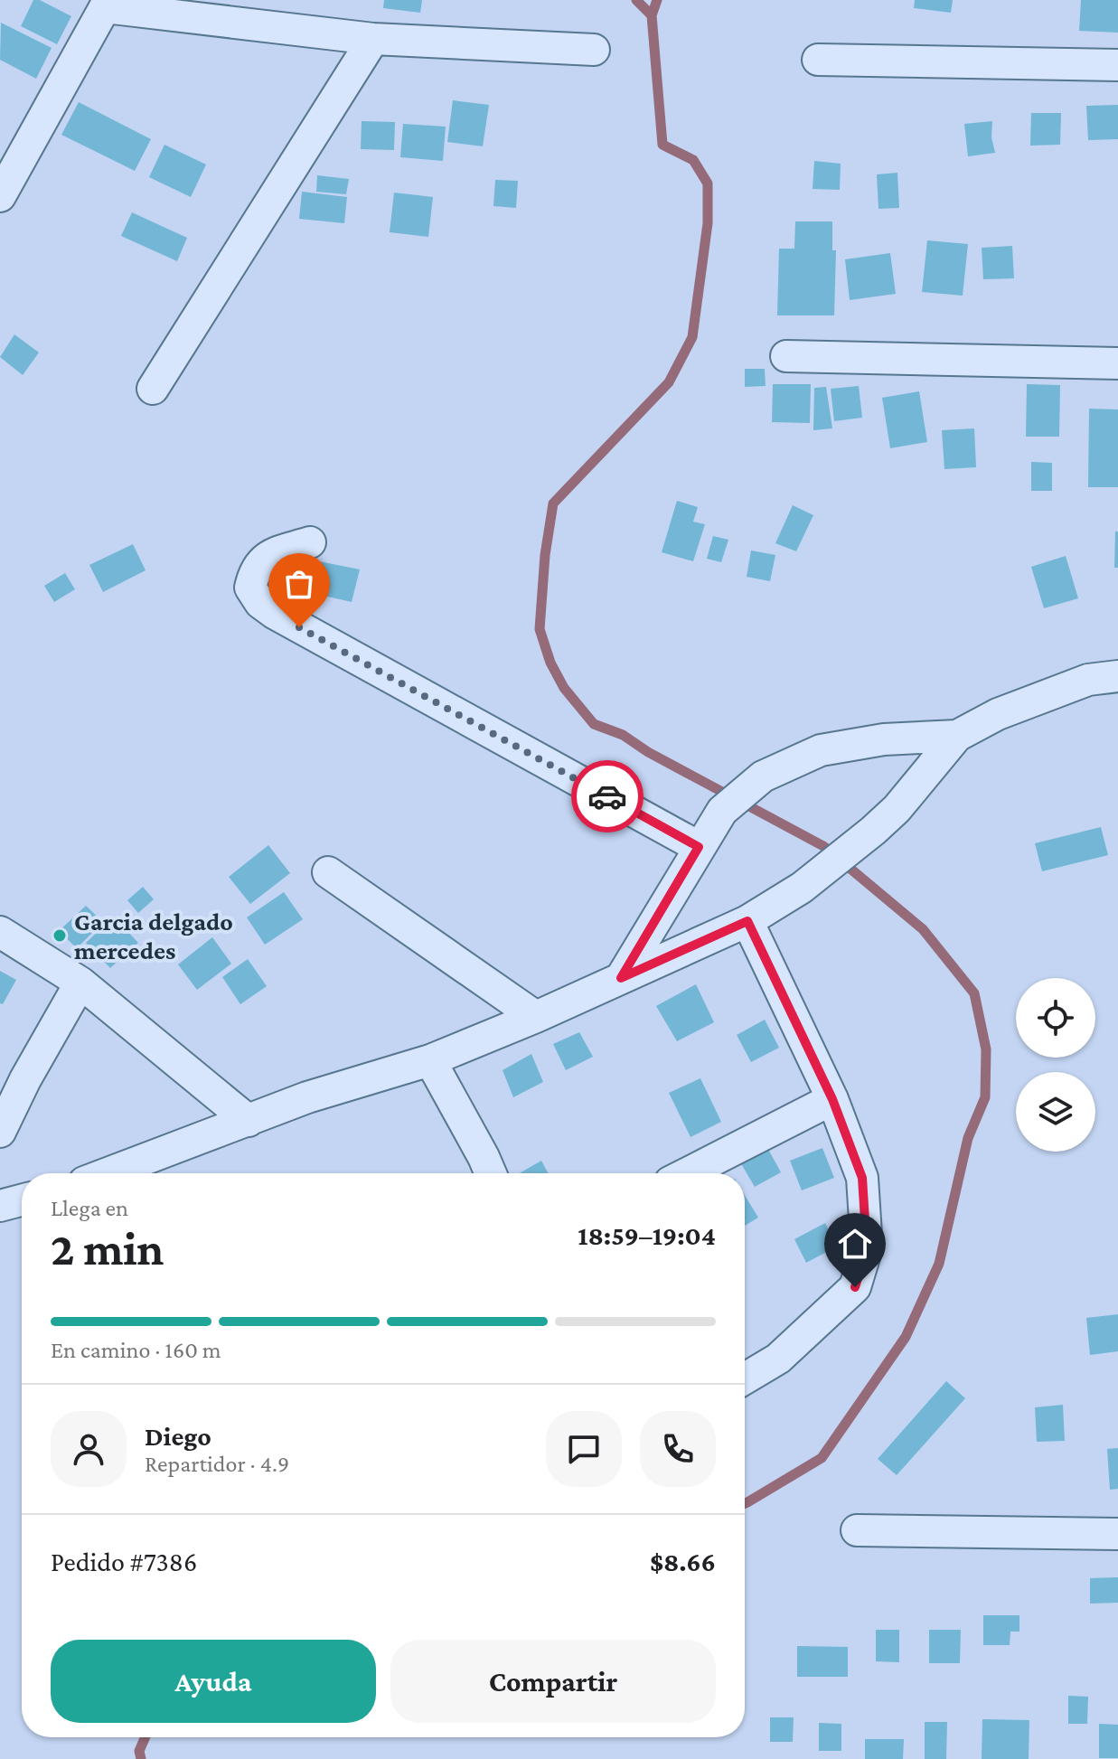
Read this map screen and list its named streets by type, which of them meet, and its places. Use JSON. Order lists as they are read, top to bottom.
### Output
{
  "places": ["Garcia delgado mercedes"],
  "page": {
    "heading": ["2 min", "Llega en", "18:59–19:04"],
    "panel": [
      "Diego",
      "Repartidor · 4.9",
      "Pedido #7386",
      "$8.66"
    ],
    "bar": "En camino · 160 m",
    "buttons": ["Ayuda", "Compartir"]
  }
}
